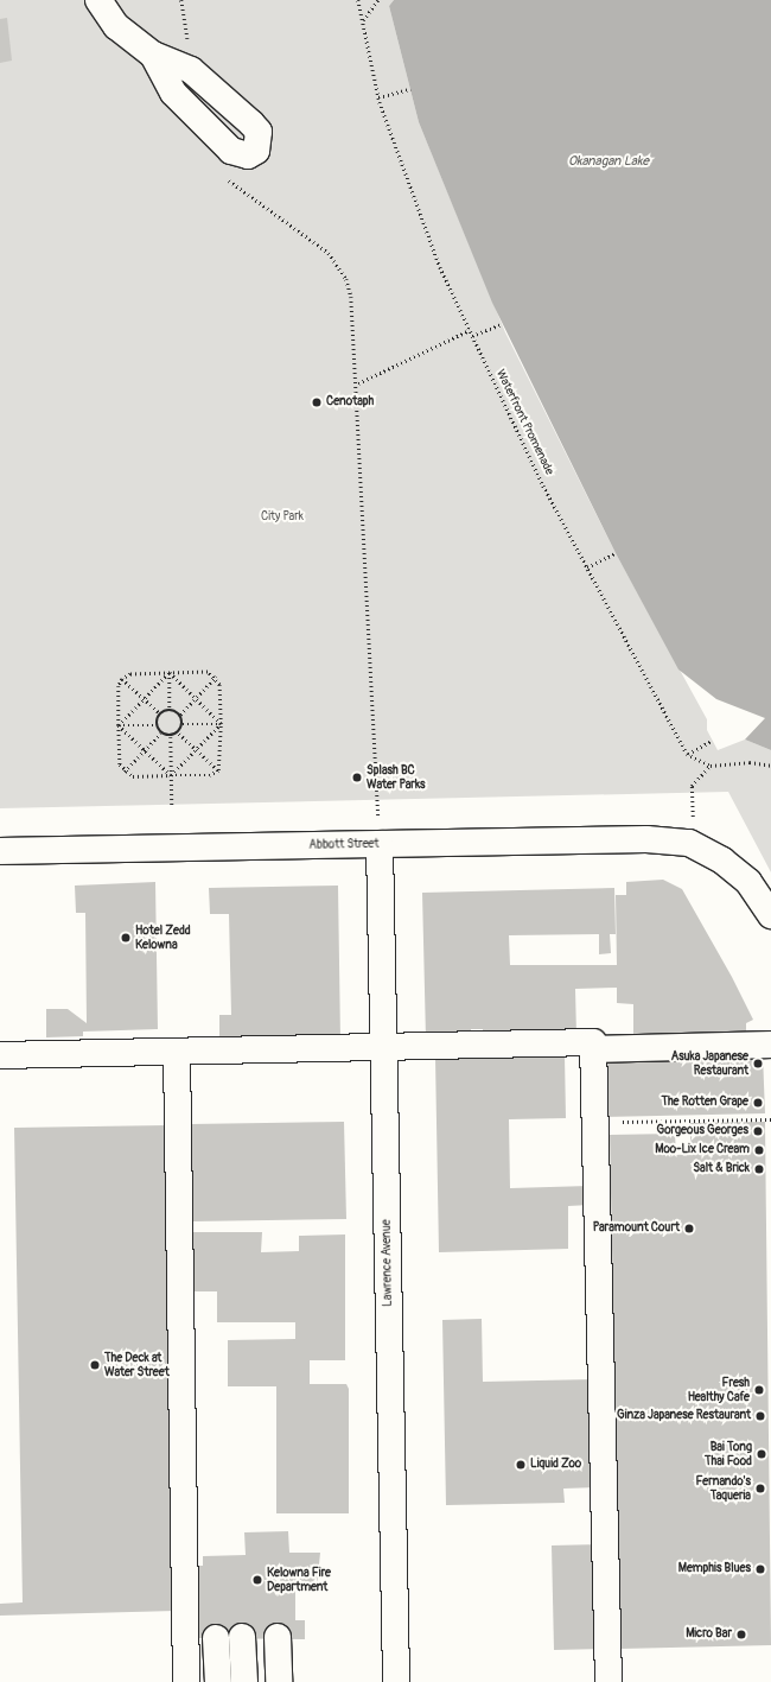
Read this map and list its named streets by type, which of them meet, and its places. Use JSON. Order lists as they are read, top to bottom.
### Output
{
  "streets": {
    "main road": ["Abbott Street", "Lawrence Avenue"],
    "path": ["Waterfront Promenade"]
  },
  "crossings": [
    ["Abbott Street", "Lawrence Avenue"]
  ],
  "water": ["Okanagan Lake"],
  "parks": ["City Park"],
  "places": [
    "Cenotaph",
    "Splash BC Water Parks",
    "Hotel Zedd Kelowna",
    "Asuka Japanese Restaurant",
    "The Rotten Grape",
    "Gorgeous Georges",
    "Moo-Lix Ice Cream",
    "Salt & Brick",
    "Paramount Court",
    "The Deck at Water Street",
    "Fresh Healthy Cafe",
    "Ginza Japanese Restaurant",
    "Bai Tong Thai Food",
    "Liquid Zoo",
    "Fernando's Taqueria",
    "Memphis Blues",
    "Kelowna Fire Department",
    "Micro Bar"
  ]
}
